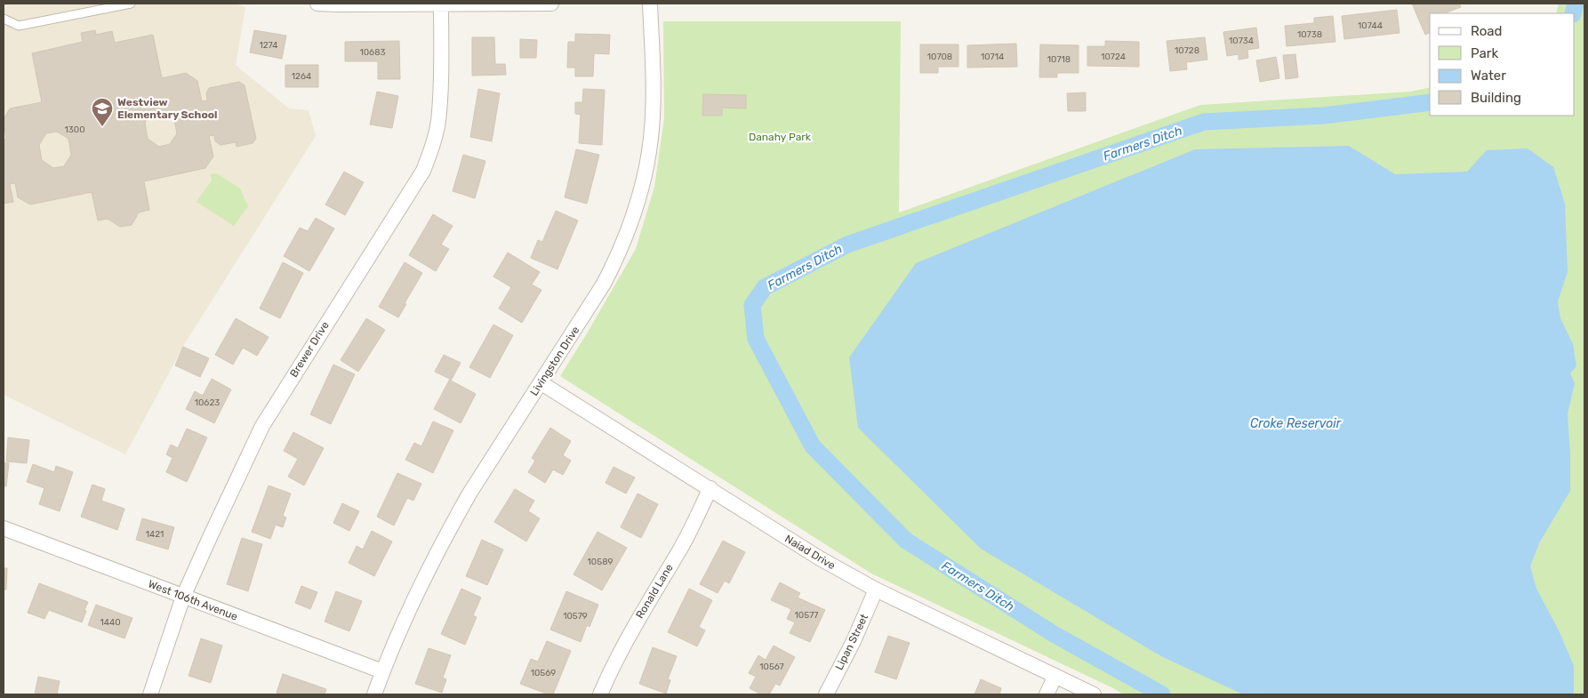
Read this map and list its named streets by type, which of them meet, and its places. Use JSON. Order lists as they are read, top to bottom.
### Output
{
  "streets": {
    "street": [
      "Brewer Drive",
      "Livingston Drive",
      "Naiad Drive",
      "Ronald Lane",
      "West 106th Avenue",
      "Lipan Street"
    ]
  },
  "crossings": [
    ["Brewer Drive", "West 106th Avenue"],
    ["Livingston Drive", "Naiad Drive"],
    ["Livingston Drive", "West 106th Avenue"],
    ["Naiad Drive", "Ronald Lane"],
    ["Naiad Drive", "Lipan Street"]
  ],
  "water": ["Farmers Ditch", "Croke Reservoir"],
  "parks": ["Danahy Park"],
  "places": {
    "school or university": ["Westview Elementary School"]
  },
  "house_numbers": [
    "10744",
    "10738",
    "10734",
    "1274",
    "10728",
    "10683",
    "10708",
    "10714",
    "10724",
    "10718",
    "1264",
    "1300",
    "10623",
    "1421",
    "10589",
    "10577",
    "10579",
    "1440",
    "10567",
    "10569"
  ],
  "legend": [
    "Road",
    "Park",
    "Water",
    "Building"
  ]
}
